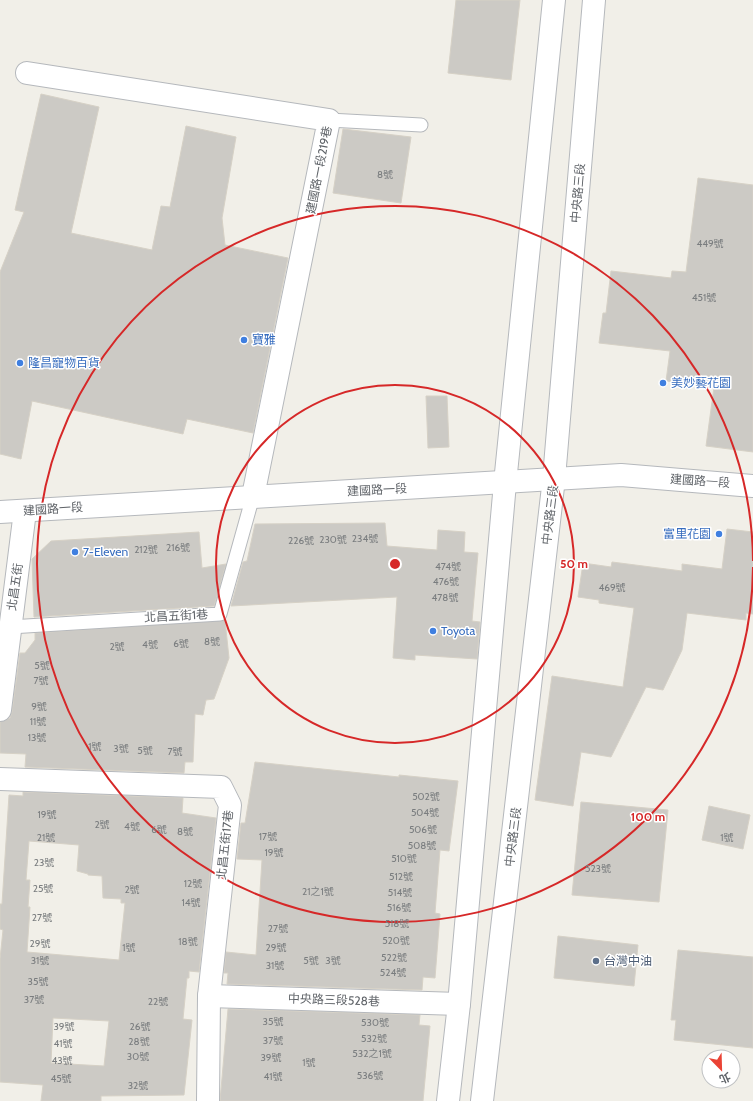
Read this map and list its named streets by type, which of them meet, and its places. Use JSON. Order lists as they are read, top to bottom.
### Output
{
  "streets": {
    "street": [
      "建國路一段219巷",
      "中央路三段",
      "建國路一段",
      "北昌五街",
      "北昌五街17巷",
      "中央路三段528巷"
    ],
    "lane": ["北昌五街1巷"]
  },
  "crossings": [
    ["建國路一段219巷", "建國路一段"],
    ["建國路一段219巷", "北昌五街1巷"],
    ["中央路三段", "建國路一段"],
    ["建國路一段", "北昌五街"],
    ["建國路一段", "北昌五街1巷"],
    ["北昌五街", "北昌五街1巷"],
    ["北昌五街17巷", "中央路三段528巷"]
  ],
  "places": [
    "寶雅",
    "隆昌寵物百貨",
    "美妙藝花園",
    "富里花園",
    "7-Eleven",
    "Toyota",
    "台灣中油"
  ],
  "house_numbers": [
    "8號",
    "449號",
    "451號",
    "234號",
    "230號",
    "226號",
    "216號",
    "212號",
    "474號",
    "476號",
    "469號",
    "478號",
    "8號",
    "6號",
    "4號",
    "2號",
    "5號",
    "7號",
    "9號",
    "11號",
    "13號",
    "1號",
    "3號",
    "5號",
    "7號",
    "502號",
    "504號",
    "19號",
    "2號",
    "4號",
    "6號",
    "506號",
    "8號",
    "17號",
    "21號",
    "1號",
    "508號",
    "19號",
    "510號",
    "23號",
    "523號",
    "512號",
    "12號",
    "25號",
    "2號",
    "21之1號",
    "514號",
    "14號",
    "516號",
    "27號",
    "518號",
    "27號",
    "520號",
    "18號",
    "29號",
    "1號",
    "29號",
    "522號",
    "31號",
    "5號",
    "3號",
    "31號",
    "524號",
    "35號",
    "37號",
    "22號",
    "35號",
    "530號",
    "39號",
    "26號",
    "532號",
    "37號",
    "28號",
    "41號",
    "532之1號",
    "30號",
    "39號",
    "43號",
    "1號",
    "536號",
    "41號",
    "45號",
    "32號"
  ],
  "north": "bottom right",
  "rings": ["50 m", "100 m"]
}
